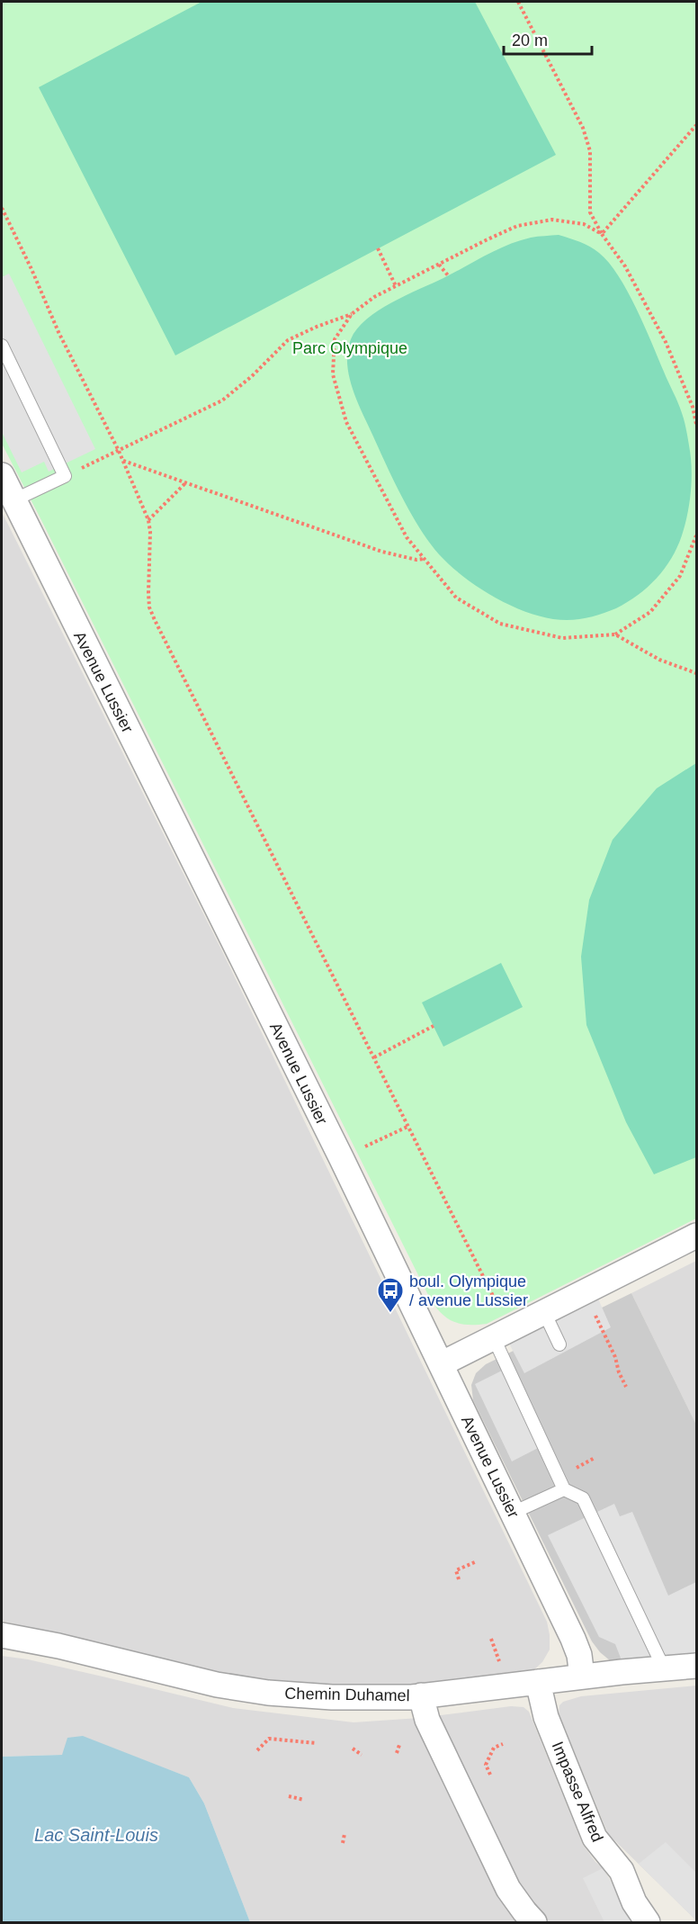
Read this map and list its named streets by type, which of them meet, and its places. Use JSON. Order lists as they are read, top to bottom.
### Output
{
  "streets": {
    "street": ["Avenue Lussier", "Chemin Duhamel", "Impasse Alfred"]
  },
  "crossings": [
    ["Avenue Lussier", "Chemin Duhamel"],
    ["Chemin Duhamel", "Impasse Alfred"]
  ],
  "water": ["Lac Saint-Louis"],
  "parks": ["Parc Olympique"],
  "places": {
    "bus stop": ["boul. Olympique / avenue Lussier"]
  },
  "scale_bar": "20 m"
}
